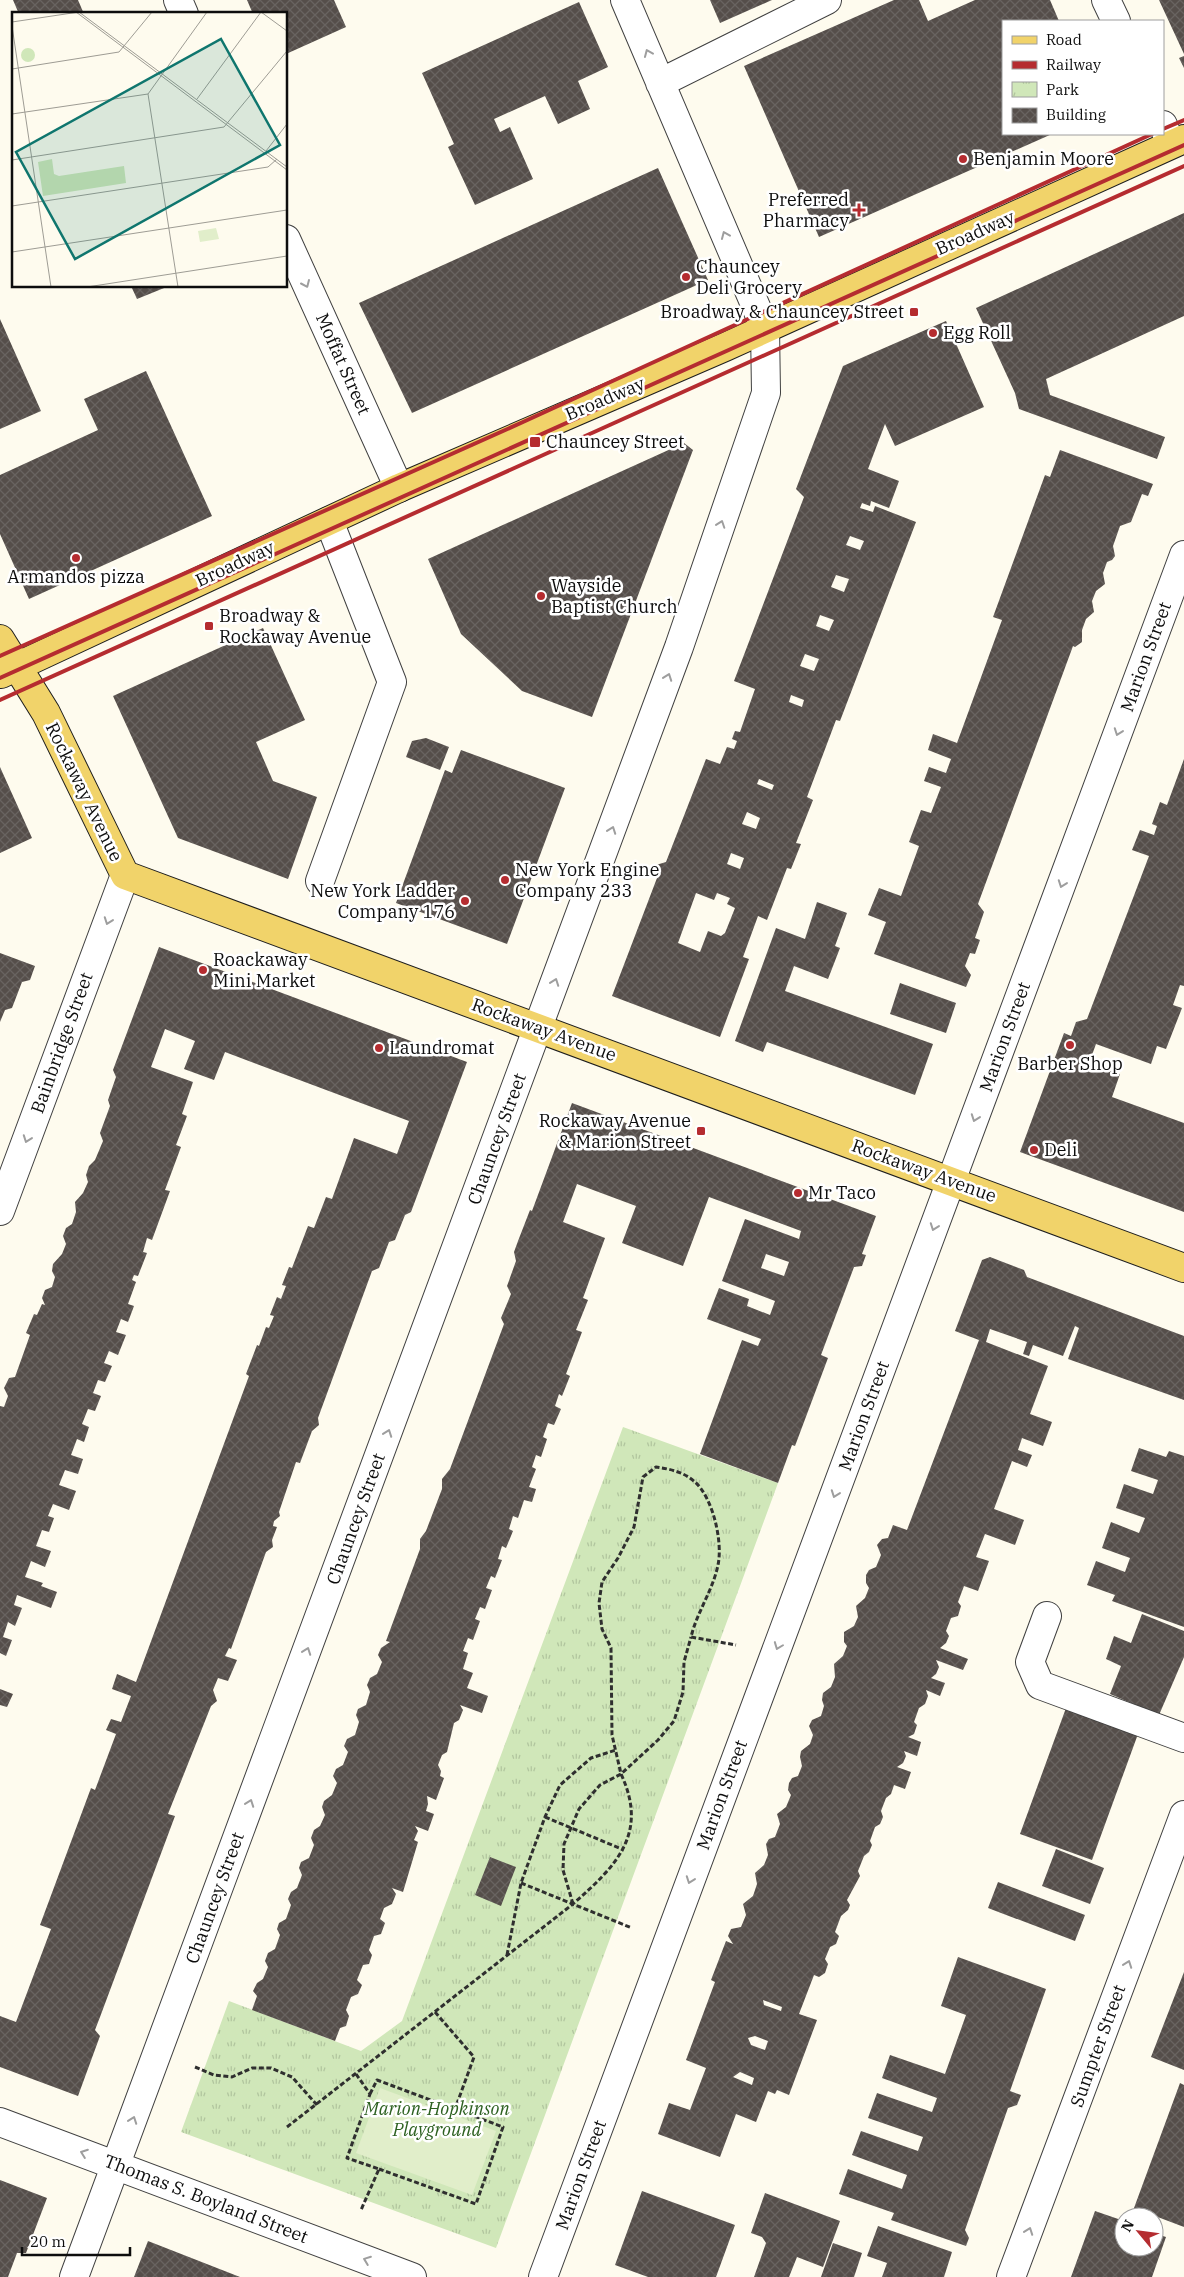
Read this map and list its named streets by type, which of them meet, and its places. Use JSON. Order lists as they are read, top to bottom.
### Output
{
  "streets": {
    "main road": ["Broadway", "Rockaway Avenue"],
    "street": [
      "Moffat Street",
      "Marion Street",
      "Bainbridge Street",
      "Chauncey Street",
      "Sumpter Street",
      "Thomas S. Boyland Street"
    ]
  },
  "crossings": [
    ["Broadway", "Moffat Street"],
    ["Broadway", "Rockaway Avenue"],
    ["Broadway", "Chauncey Street"],
    ["Marion Street", "Rockaway Avenue"],
    ["Rockaway Avenue", "Bainbridge Street"],
    ["Rockaway Avenue", "Chauncey Street"],
    ["Chauncey Street", "Thomas S. Boyland Street"]
  ],
  "one_way": [
    "Moffat Street",
    "Marion Street",
    "Bainbridge Street",
    "Chauncey Street",
    "Sumpter Street",
    "Thomas S. Boyland Street"
  ],
  "parks": ["Marion-Hopkinson Playground"],
  "places": {
    "other": [
      "Benjamin Moore",
      "Chauncey Deli Grocery",
      "Egg Roll",
      "Armandos pizza",
      "Wayside Baptist Church",
      "New York Engine Company 233",
      "New York Ladder Company 176",
      "Roackaway Mini Market",
      "Barber Shop",
      "Laundromat",
      "Deli",
      "Mr Taco"
    ],
    "health": ["Preferred Pharmacy"],
    "transit": [
      "Broadway & Chauncey Street",
      "Chauncey Street",
      "Broadway & Rockaway Avenue",
      "Rockaway Avenue & Marion Street"
    ]
  },
  "legend": [
    "Road",
    "Railway",
    "Park",
    "Building"
  ],
  "scale_bar": "20 m",
  "north": "top left"
}
